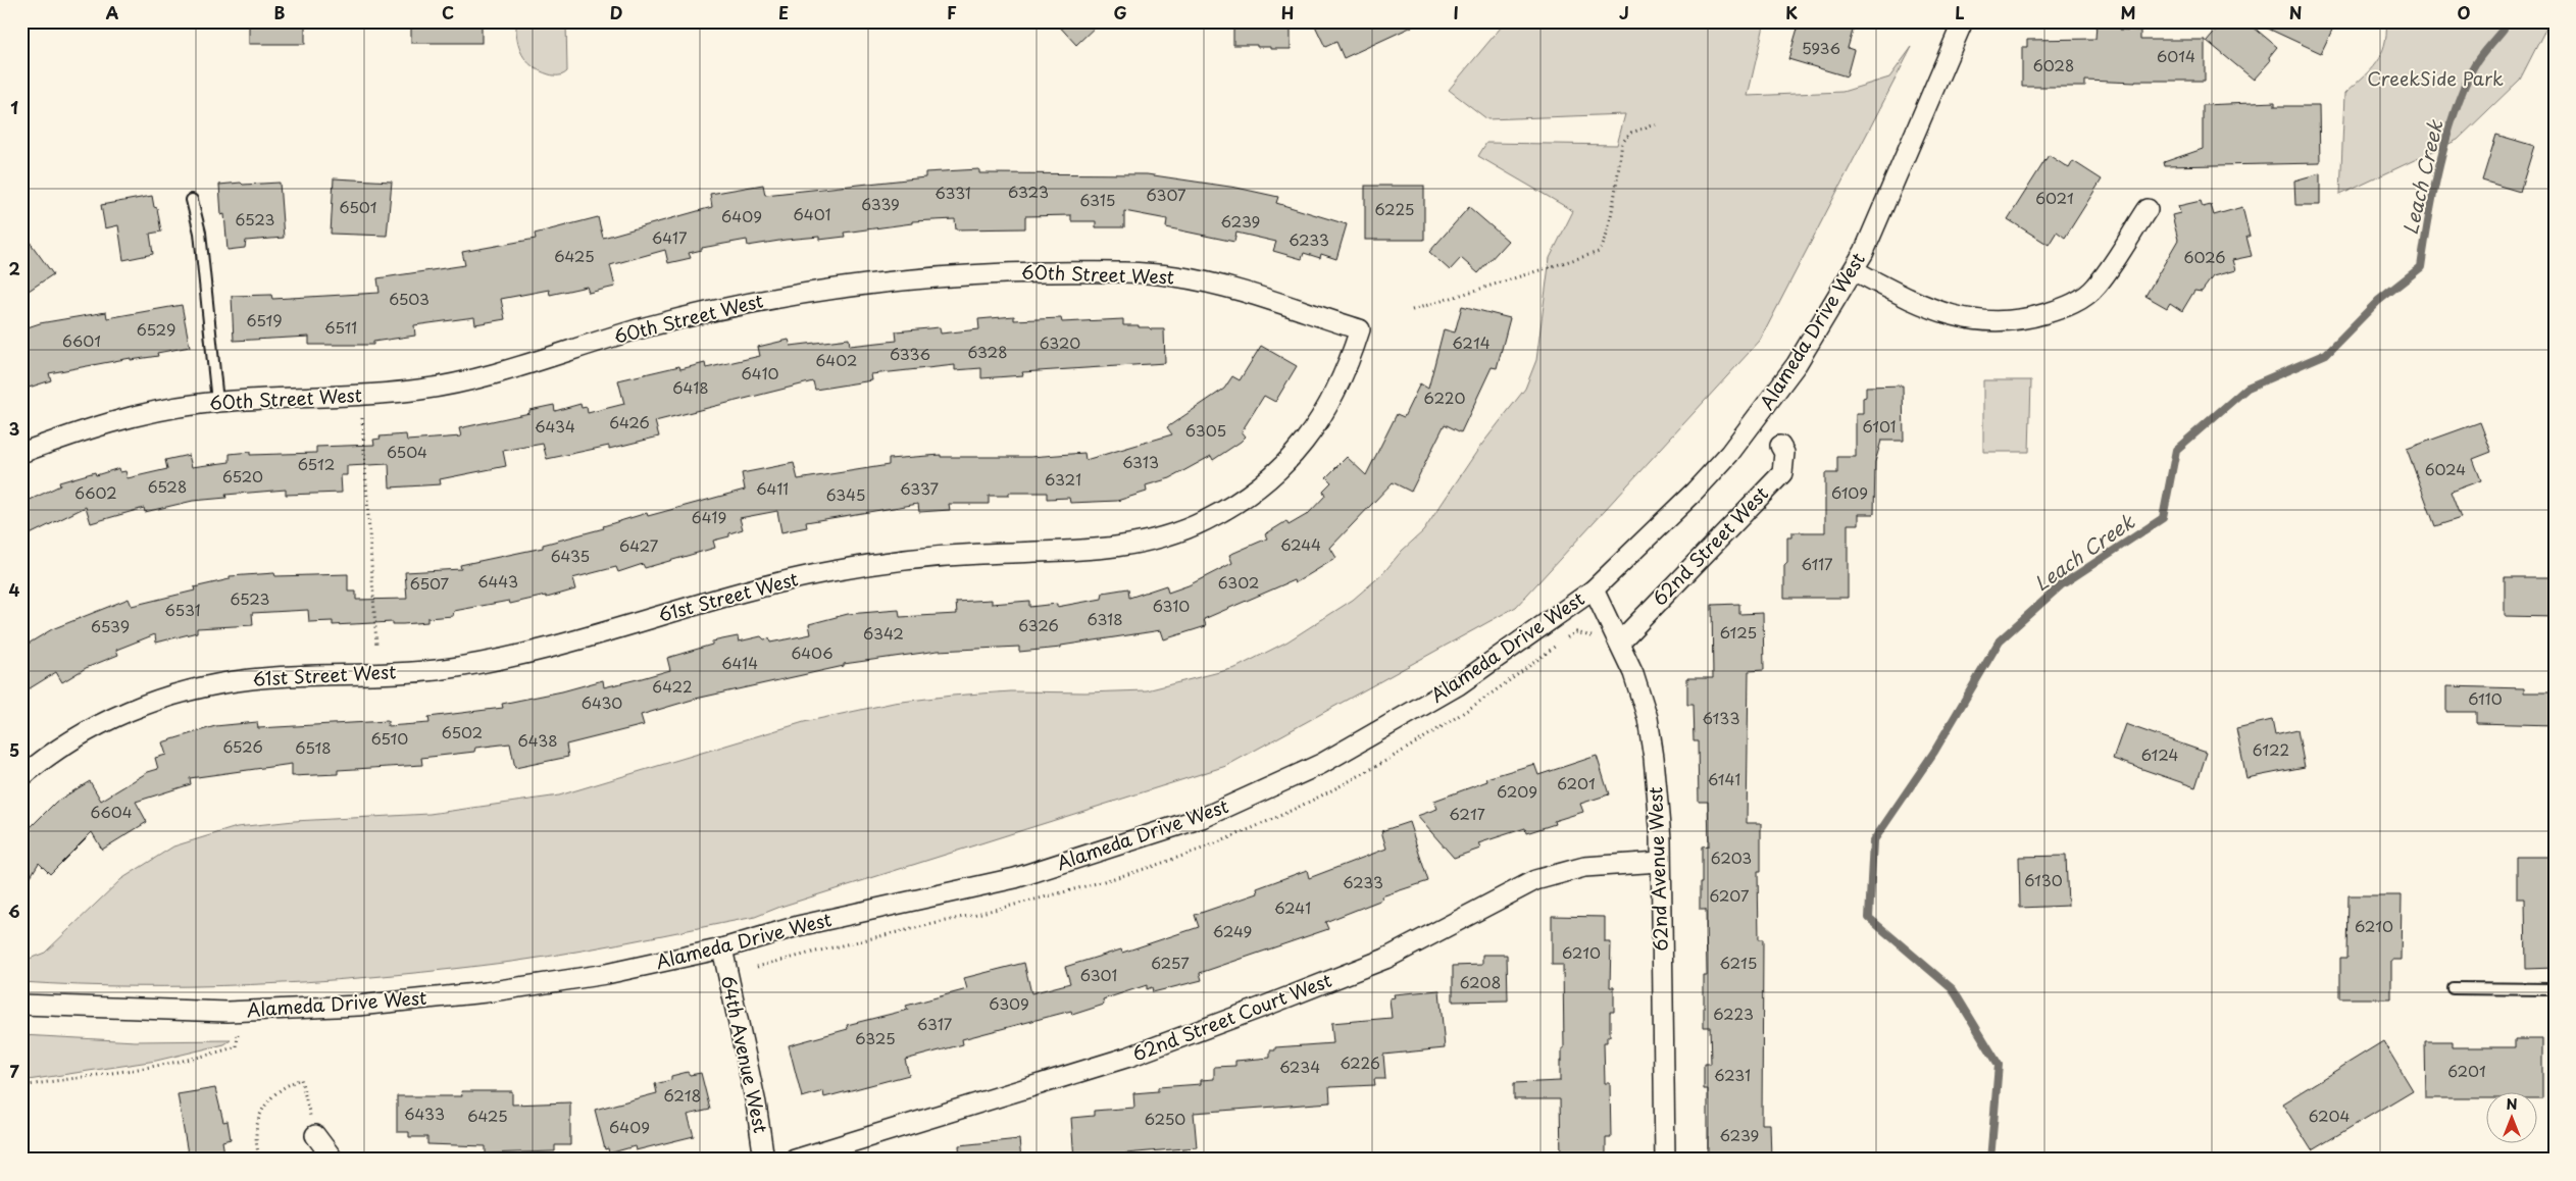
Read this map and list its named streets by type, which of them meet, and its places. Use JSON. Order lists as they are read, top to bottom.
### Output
{
  "streets": {
    "street": [
      "60th Street West",
      "Alameda Drive West",
      "62nd Street West",
      "61st Street West",
      "62nd Avenue West",
      "62nd Street Court West",
      "64th Avenue West"
    ]
  },
  "crossings": [
    ["60th Street West", "61st Street West"],
    ["Alameda Drive West", "62nd Avenue West"],
    ["Alameda Drive West", "64th Avenue West"],
    ["62nd Street West", "62nd Avenue West"],
    ["62nd Avenue West", "62nd Street Court West"]
  ],
  "water": ["Leach Creek"],
  "parks": ["CreekSide Park"],
  "house_numbers": [
    "5936",
    "6014",
    "6028",
    "6323",
    "6331",
    "6307",
    "6021",
    "6315",
    "6339",
    "6501",
    "6225",
    "6401",
    "6409",
    "6523",
    "6239",
    "6417",
    "6233",
    "6425",
    "6026",
    "6503",
    "6519",
    "6511",
    "6529",
    "6601",
    "6320",
    "6214",
    "6328",
    "6336",
    "6402",
    "6410",
    "6418",
    "6220",
    "6426",
    "6434",
    "6101",
    "6305",
    "6504",
    "6313",
    "6512",
    "6024",
    "6520",
    "6321",
    "6528",
    "6411",
    "6337",
    "6602",
    "6109",
    "6345",
    "6419",
    "6244",
    "6427",
    "6435",
    "6117",
    "6443",
    "6302",
    "6507",
    "6523",
    "6310",
    "6531",
    "6318",
    "6326",
    "6539",
    "6125",
    "6342",
    "6406",
    "6414",
    "6422",
    "6110",
    "6430",
    "6133",
    "6502",
    "6510",
    "6438",
    "6526",
    "6518",
    "6122",
    "6124",
    "6141",
    "6201",
    "6209",
    "6604",
    "6217",
    "6203",
    "6130",
    "6233",
    "6207",
    "6241",
    "6210",
    "6249",
    "6210",
    "6257",
    "6215",
    "6301",
    "6208",
    "6309",
    "6223",
    "6317",
    "6325",
    "6226",
    "6234",
    "6201",
    "6231",
    "6218",
    "6433",
    "6425",
    "6204",
    "6250",
    "6409",
    "6239"
  ],
  "north": "top",
  "grid": {
    "columns": [
      "A",
      "B",
      "C",
      "D",
      "E",
      "F",
      "G",
      "H",
      "I",
      "J",
      "K",
      "L",
      "M",
      "N",
      "O"
    ],
    "rows": [
      "1",
      "2",
      "3",
      "4",
      "5",
      "6",
      "7"
    ]
  }
}
